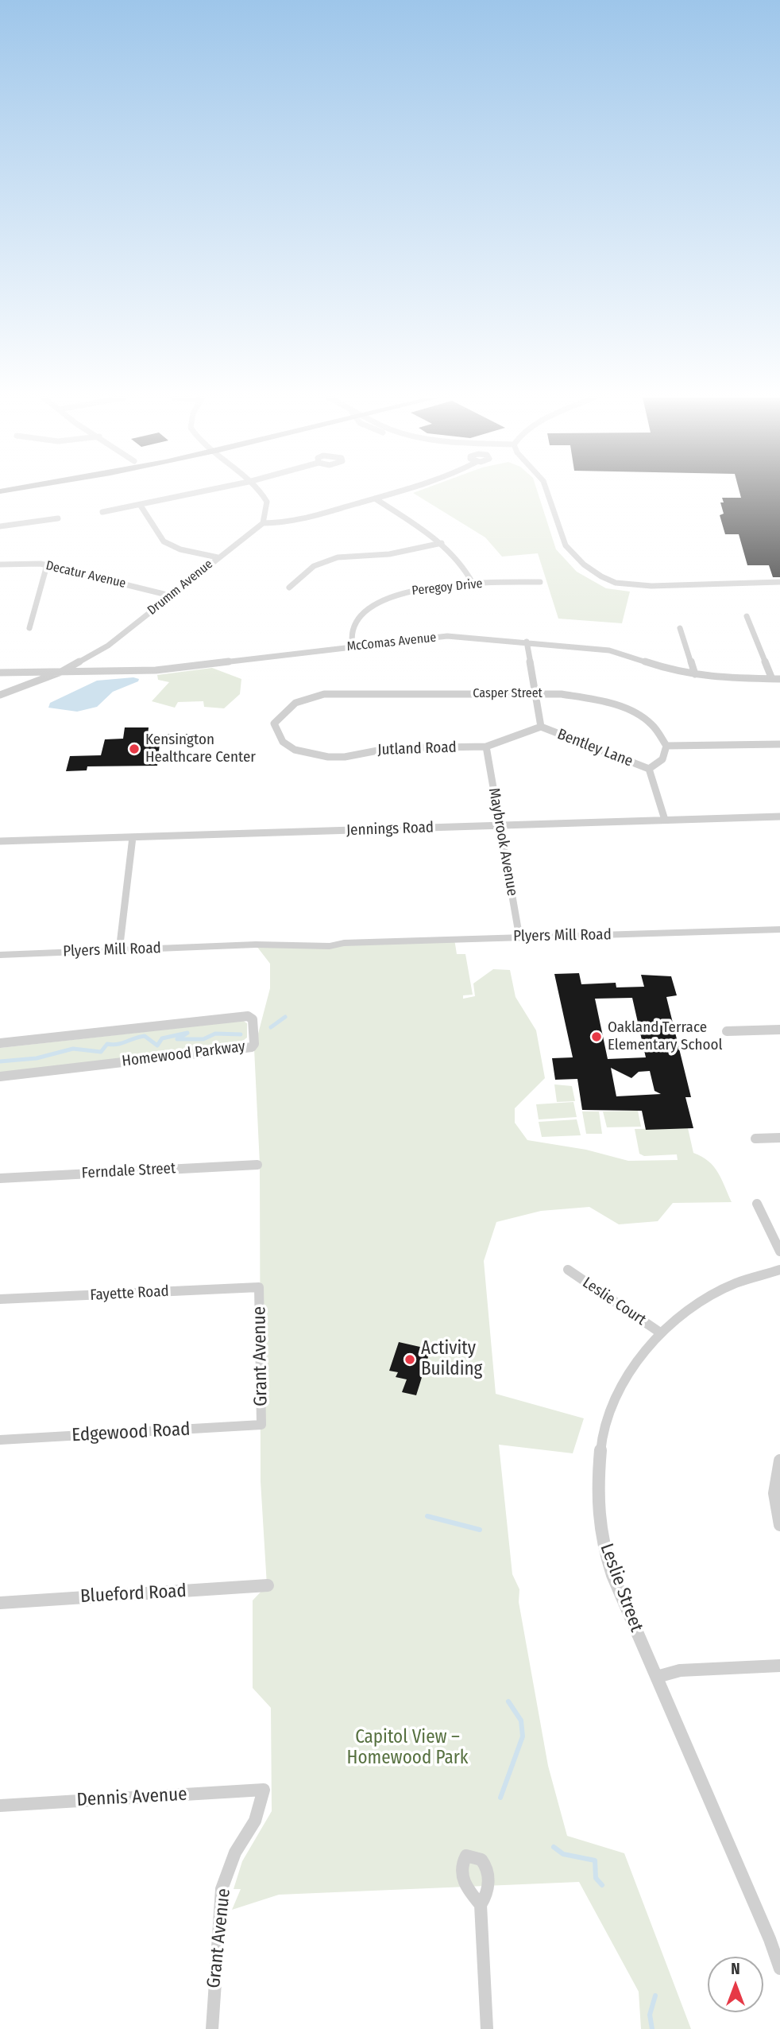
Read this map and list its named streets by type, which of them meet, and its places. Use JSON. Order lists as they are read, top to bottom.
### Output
{
  "streets": {
    "street": [
      "Decatur Avenue",
      "Drumm Avenue",
      "Peregoy Drive",
      "McComas Avenue",
      "Casper Street",
      "Bentley Lane",
      "Jutland Road",
      "Jennings Road",
      "Maybrook Avenue",
      "Plyers Mill Road",
      "Homewood Parkway",
      "Ferndale Street",
      "Fayette Road",
      "Leslie Court",
      "Grant Avenue",
      "Edgewood Road",
      "Leslie Street",
      "Blueford Road",
      "Dennis Avenue"
    ]
  },
  "crossings": [
    ["Decatur Avenue", "Drumm Avenue"],
    ["Drumm Avenue", "McComas Avenue"],
    ["Peregoy Drive", "McComas Avenue"],
    ["McComas Avenue", "Bentley Lane"],
    ["Casper Street", "Bentley Lane"],
    ["Casper Street", "Jutland Road"],
    ["Bentley Lane", "Jutland Road"],
    ["Bentley Lane", "Jennings Road"],
    ["Jutland Road", "Maybrook Avenue"],
    ["Jennings Road", "Maybrook Avenue"],
    ["Maybrook Avenue", "Plyers Mill Road"],
    ["Fayette Road", "Grant Avenue"],
    ["Leslie Court", "Leslie Street"],
    ["Grant Avenue", "Edgewood Road"],
    ["Grant Avenue", "Dennis Avenue"]
  ],
  "parks": ["Capitol View – Homewood Park"],
  "places": ["Kensington Healthcare Center", "Oakland Terrace Elementary School", "Activity Building"],
  "north": "top"
}
